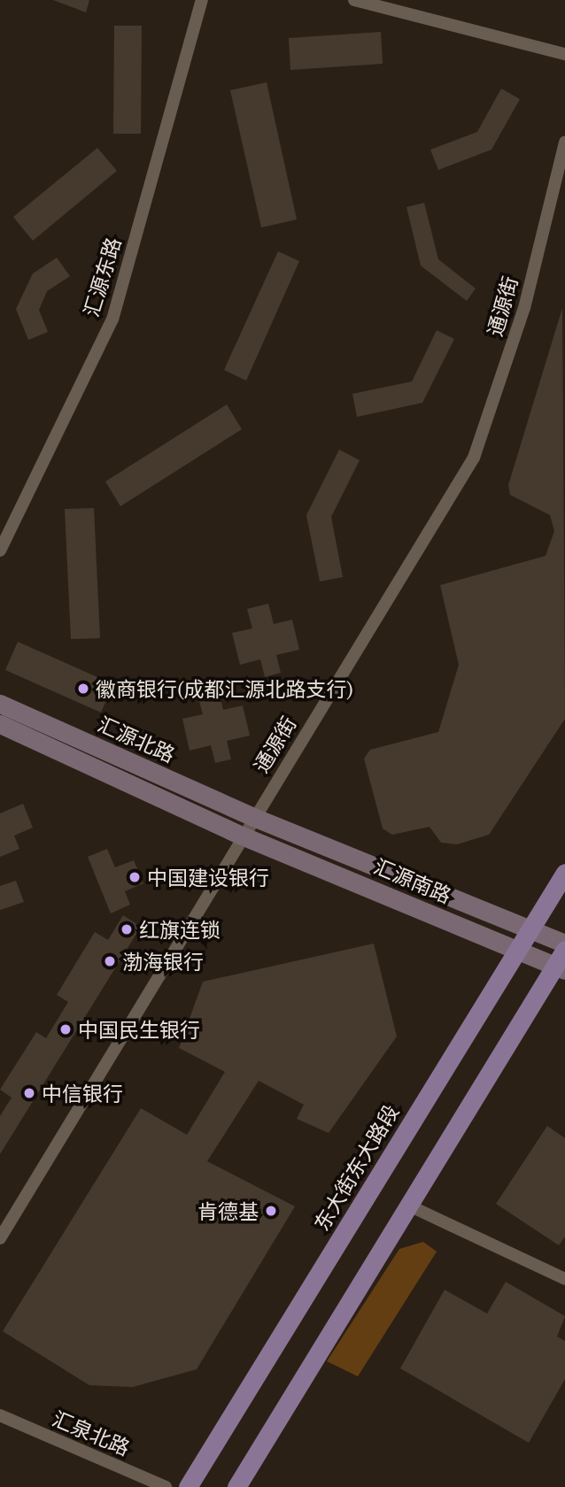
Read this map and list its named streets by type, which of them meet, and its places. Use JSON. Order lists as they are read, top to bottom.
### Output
{
  "streets": {
    "main road": ["东大街东大路段"],
    "street": [
      "汇源东路",
      "通源街",
      "汇源北路",
      "汇源南路",
      "汇泉北路"
    ]
  },
  "crossings": [
    ["通源街", "汇源北路"],
    ["通源街", "汇源南路"],
    ["汇源北路", "汇源南路"],
    ["汇源南路", "东大街东大路段"]
  ],
  "places": [
    "徽商银行(成都汇源北路支行)",
    "中国建设银行",
    "红旗连锁",
    "渤海银行",
    "中国民生银行",
    "中信银行",
    "肯德基"
  ]
}
